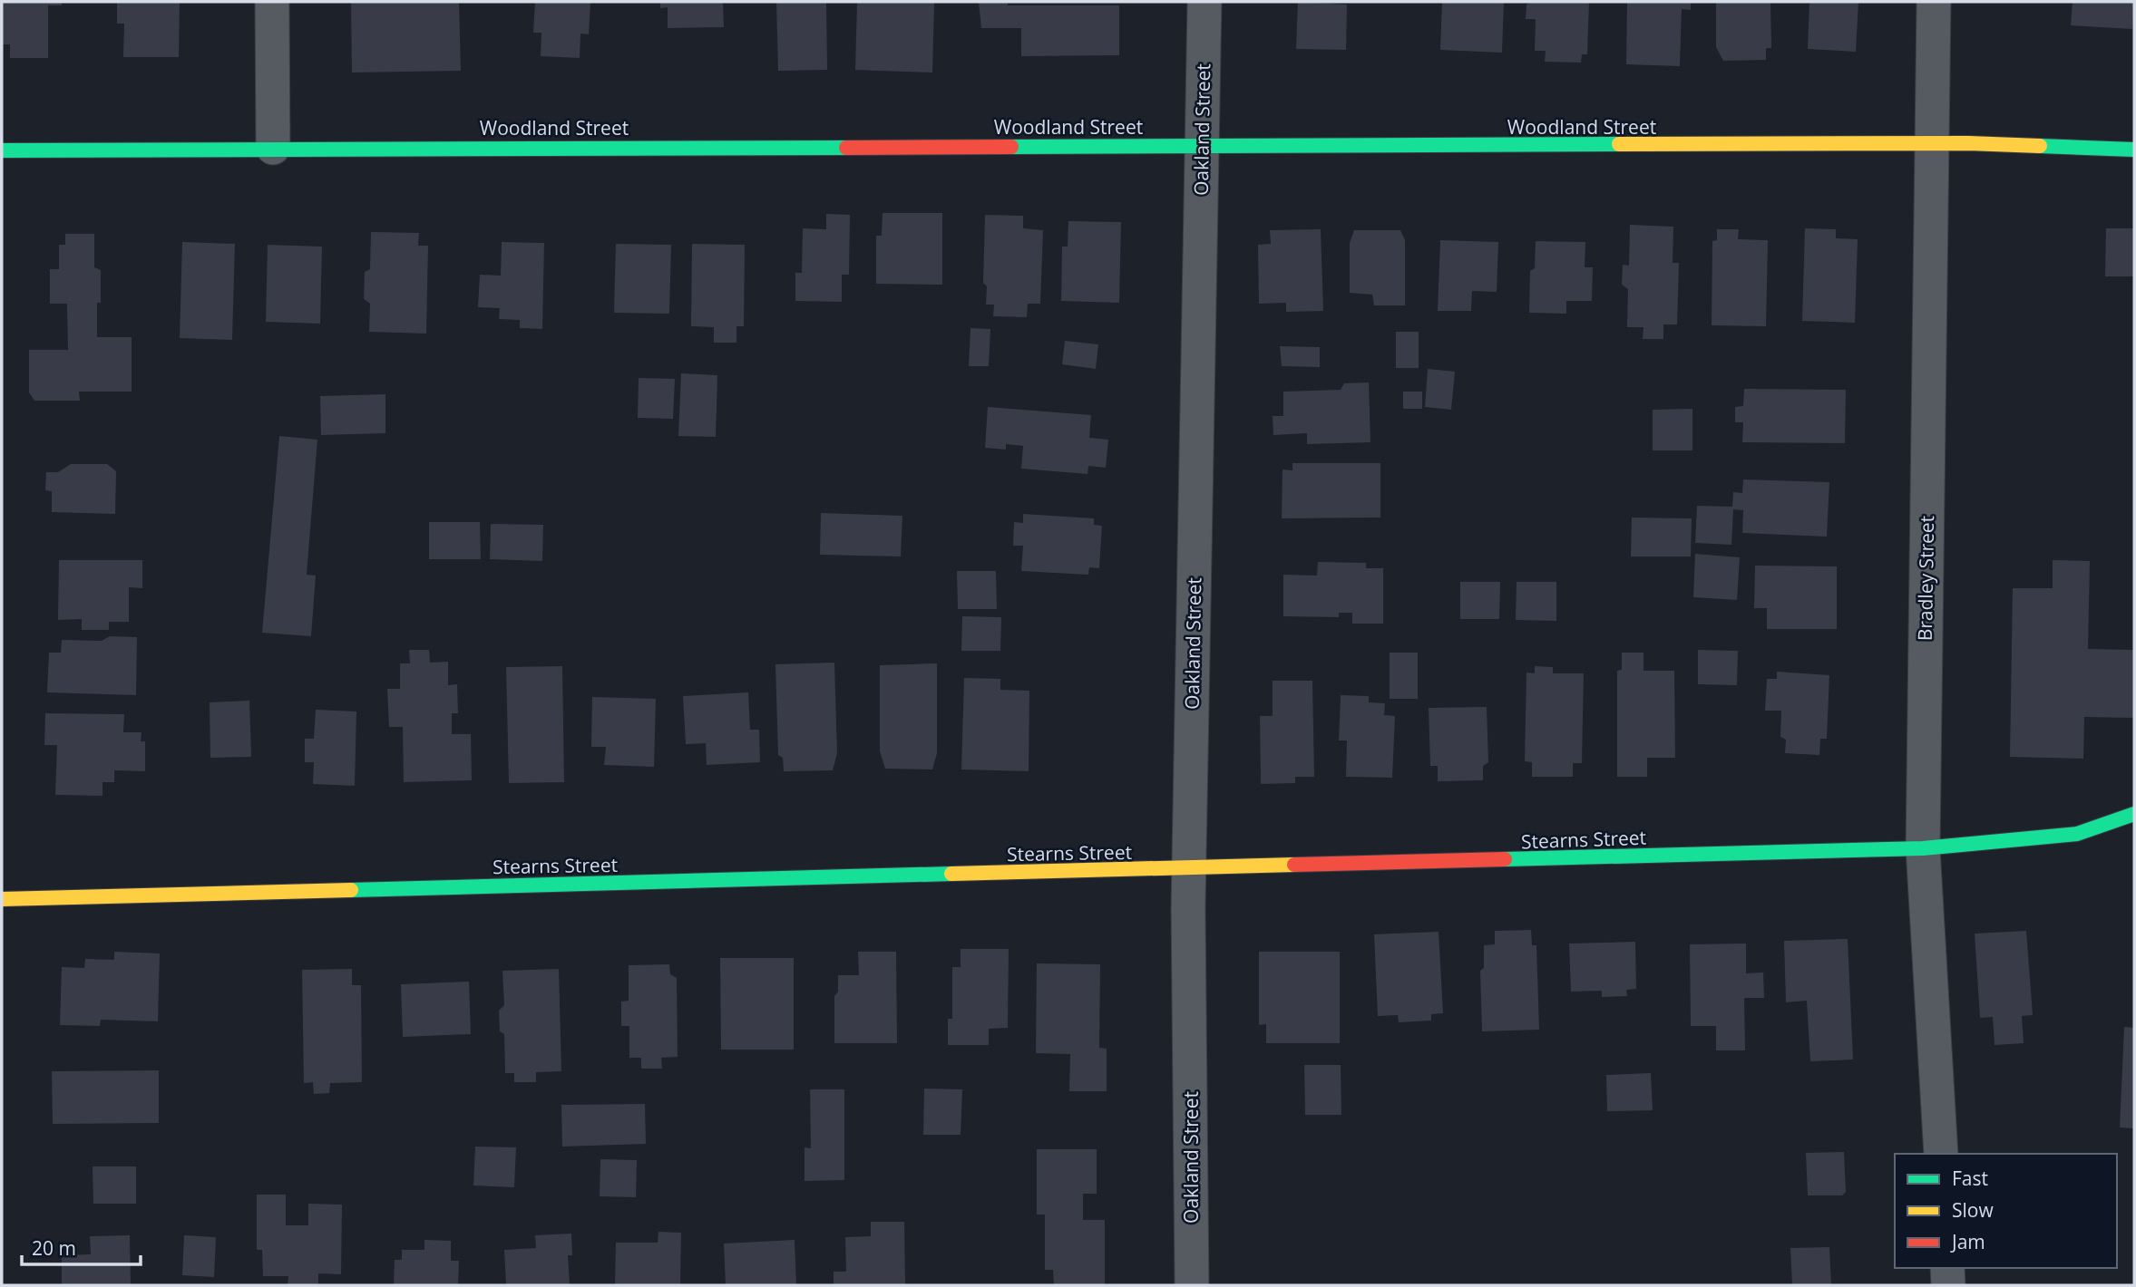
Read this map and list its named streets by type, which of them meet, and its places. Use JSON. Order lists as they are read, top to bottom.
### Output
{
  "streets": {
    "street": [
      "Woodland Street",
      "Oakland Street",
      "Bradley Street",
      "Stearns Street"
    ]
  },
  "crossings": [
    ["Woodland Street", "Oakland Street"],
    ["Woodland Street", "Bradley Street"],
    ["Oakland Street", "Stearns Street"],
    ["Bradley Street", "Stearns Street"]
  ],
  "legend": ["Fast", "Slow", "Jam"],
  "scale_bar": "20 m"
}
